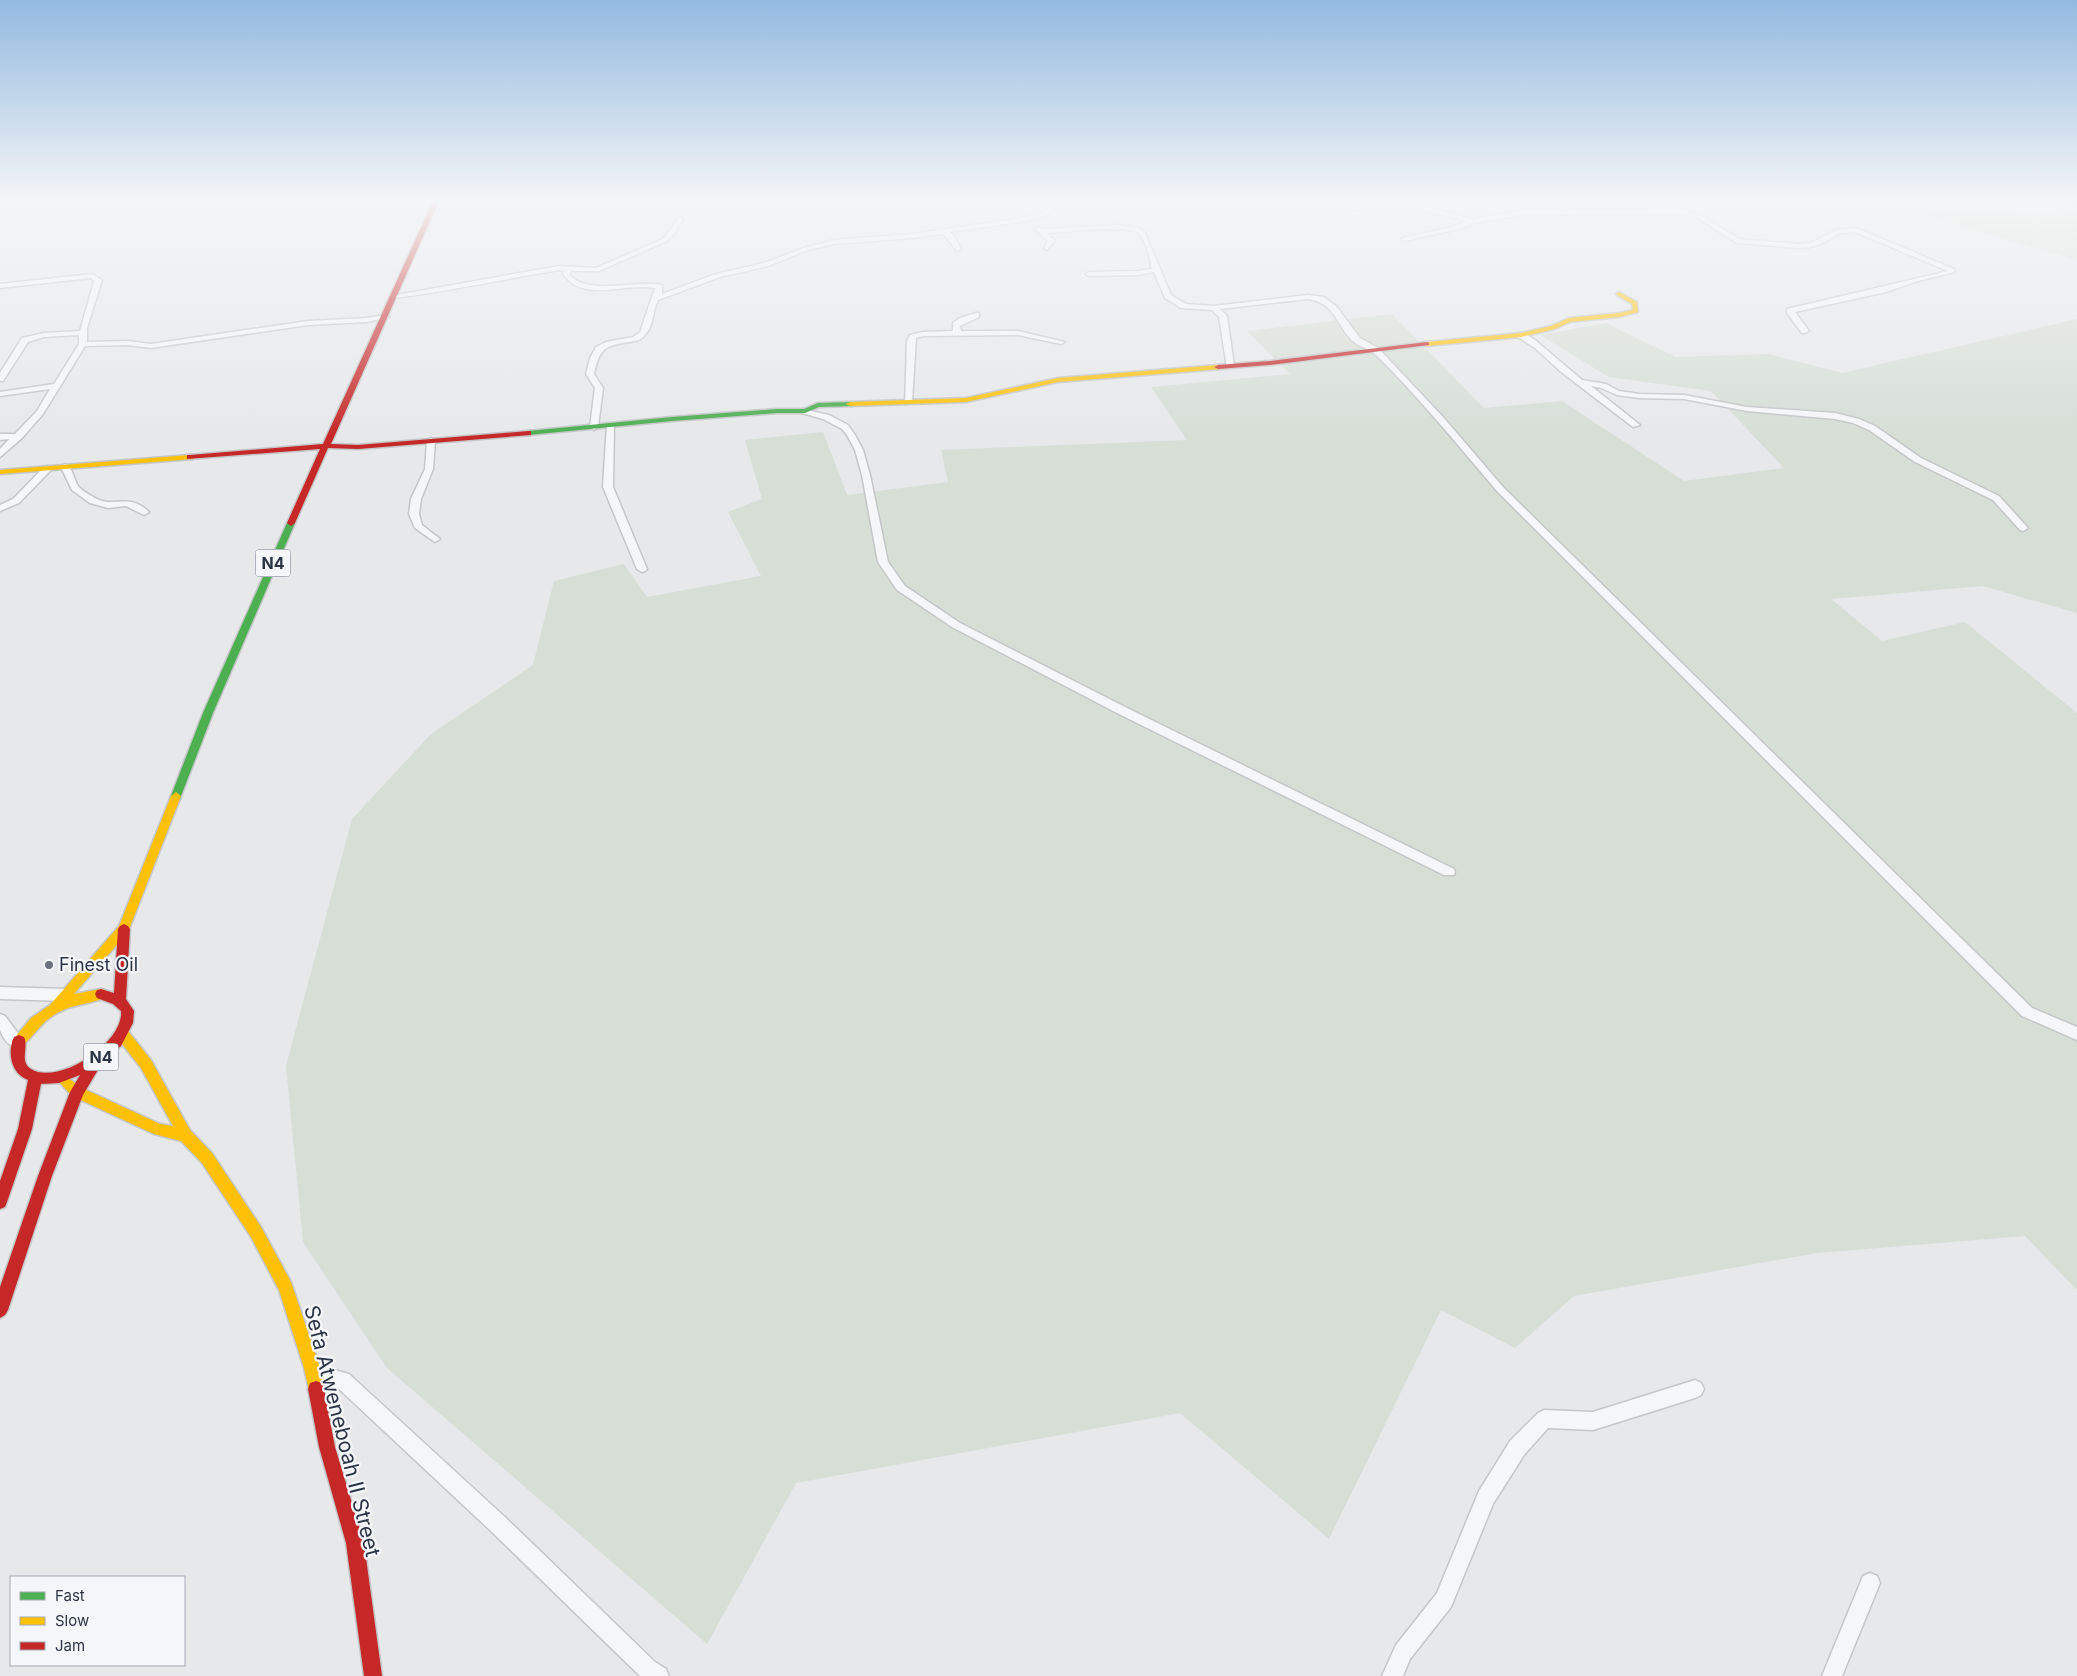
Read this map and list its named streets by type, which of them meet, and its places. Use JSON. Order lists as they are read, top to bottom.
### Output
{
  "streets": {
    "main road": ["N4", "Sefa Atweneboah II Street"]
  },
  "crossings": [
    ["N4", "Sefa Atweneboah II Street"]
  ],
  "places": ["Finest Oil"],
  "legend": ["Fast", "Slow", "Jam"]
}
